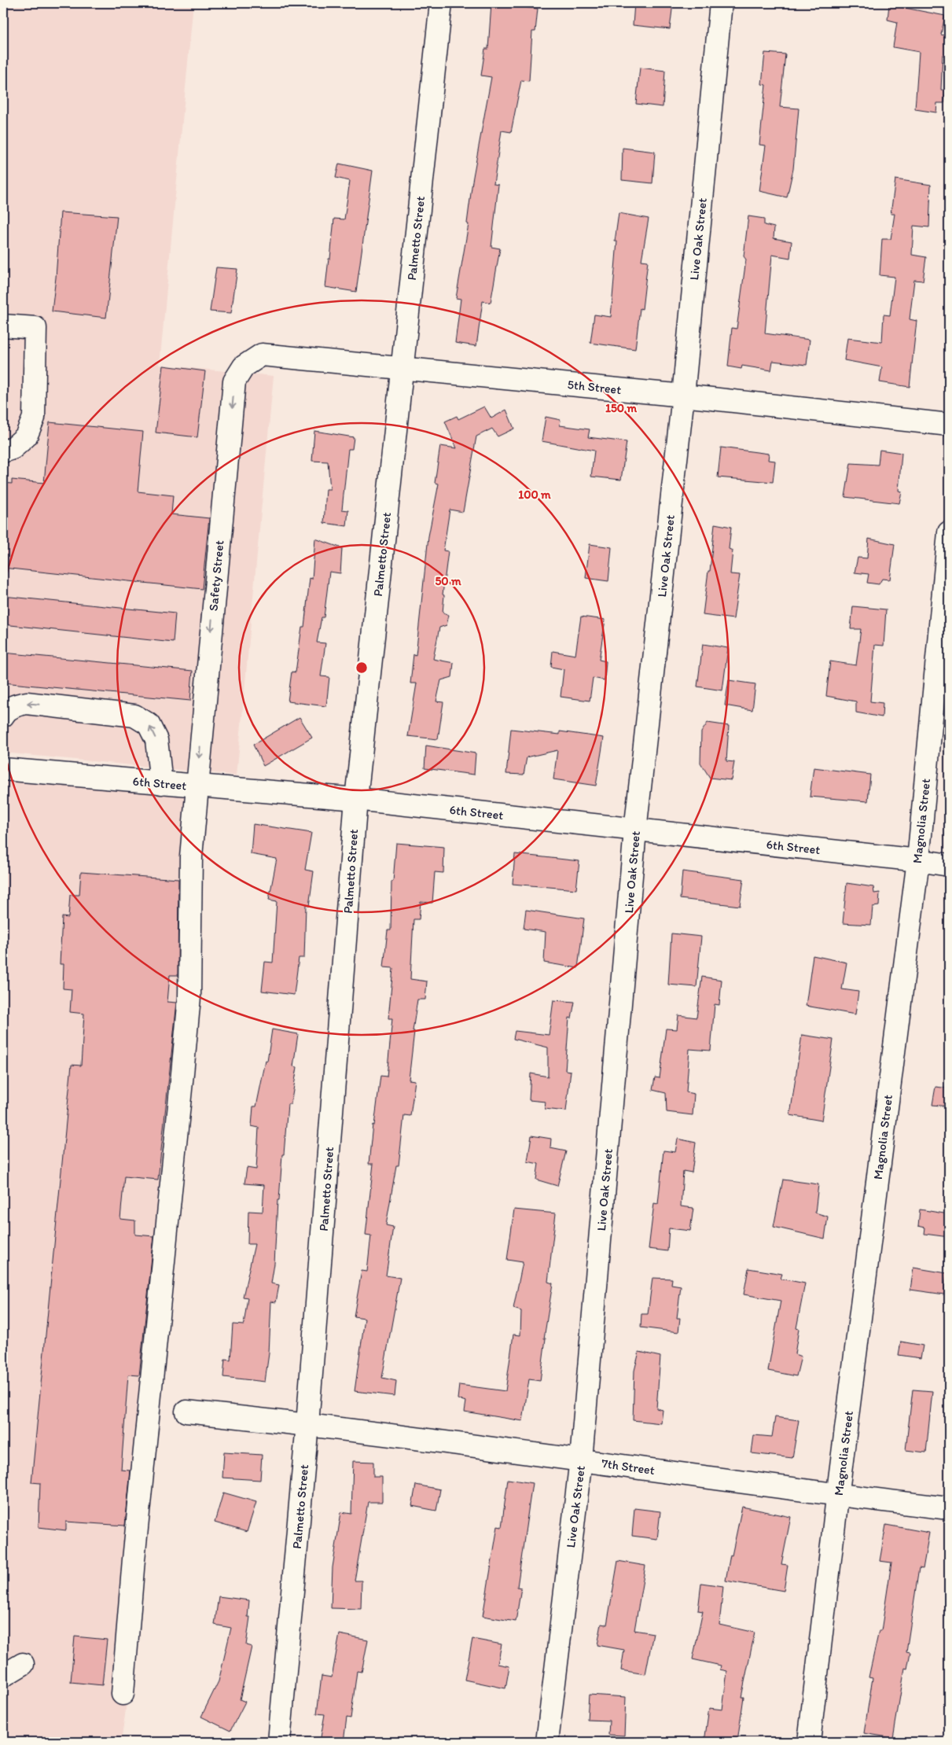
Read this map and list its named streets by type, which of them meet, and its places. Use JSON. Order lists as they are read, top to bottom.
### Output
{
  "streets": {
    "street": [
      "Palmetto Street",
      "Live Oak Street",
      "5th Street",
      "Safety Street",
      "6th Street",
      "Magnolia Street",
      "7th Street"
    ]
  },
  "crossings": [
    ["Palmetto Street", "5th Street"],
    ["Palmetto Street", "6th Street"],
    ["Palmetto Street", "7th Street"],
    ["Live Oak Street", "5th Street"],
    ["Live Oak Street", "6th Street"],
    ["Live Oak Street", "7th Street"],
    ["5th Street", "Safety Street"],
    ["Safety Street", "6th Street"],
    ["6th Street", "Magnolia Street"],
    ["Magnolia Street", "7th Street"]
  ],
  "rings": ["150 m", "100 m", "50 m"]
}
